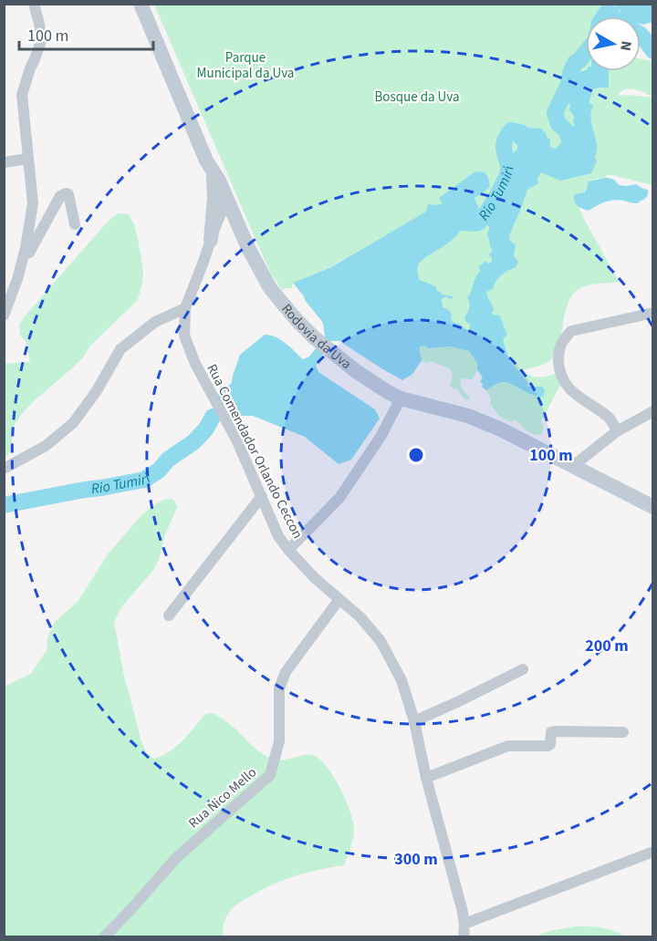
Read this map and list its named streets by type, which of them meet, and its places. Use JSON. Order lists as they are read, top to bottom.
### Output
{
  "streets": {
    "street": ["Rodovia da Uva", "Rua Comendador Orlando Ceccon", "Rua Nico Mello"]
  },
  "crossings": [
    ["Rodovia da Uva", "Rua Comendador Orlando Ceccon"],
    ["Rua Comendador Orlando Ceccon", "Rua Nico Mello"]
  ],
  "water": ["Rio Tumiri"],
  "parks": ["Parque Municipal da Uva", "Bosque da Uva"],
  "scale_bar": "100 m",
  "north": "right",
  "rings": ["100 m", "200 m", "300 m"]
}
